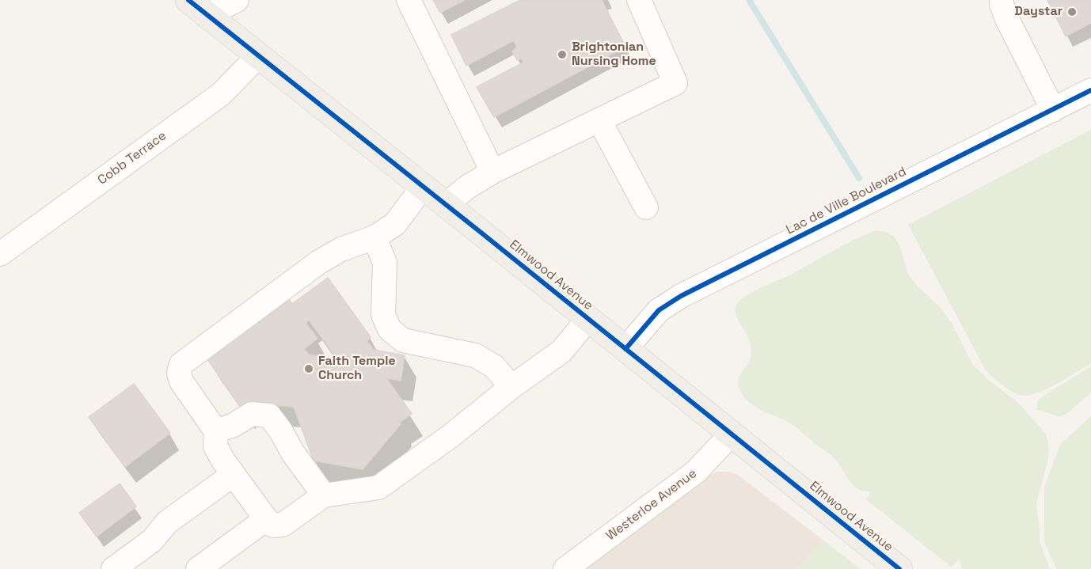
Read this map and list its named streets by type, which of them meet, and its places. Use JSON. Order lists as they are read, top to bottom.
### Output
{
  "streets": {
    "main road": ["Elmwood Avenue"],
    "street": ["Cobb Terrace", "Lac de Ville Boulevard", "Westerloe Avenue"]
  },
  "crossings": [
    ["Cobb Terrace", "Elmwood Avenue"],
    ["Lac de Ville Boulevard", "Elmwood Avenue"],
    ["Elmwood Avenue", "Westerloe Avenue"]
  ],
  "places": ["Daystar", "Brightonian Nursing Home", "Faith Temple Church"]
}
